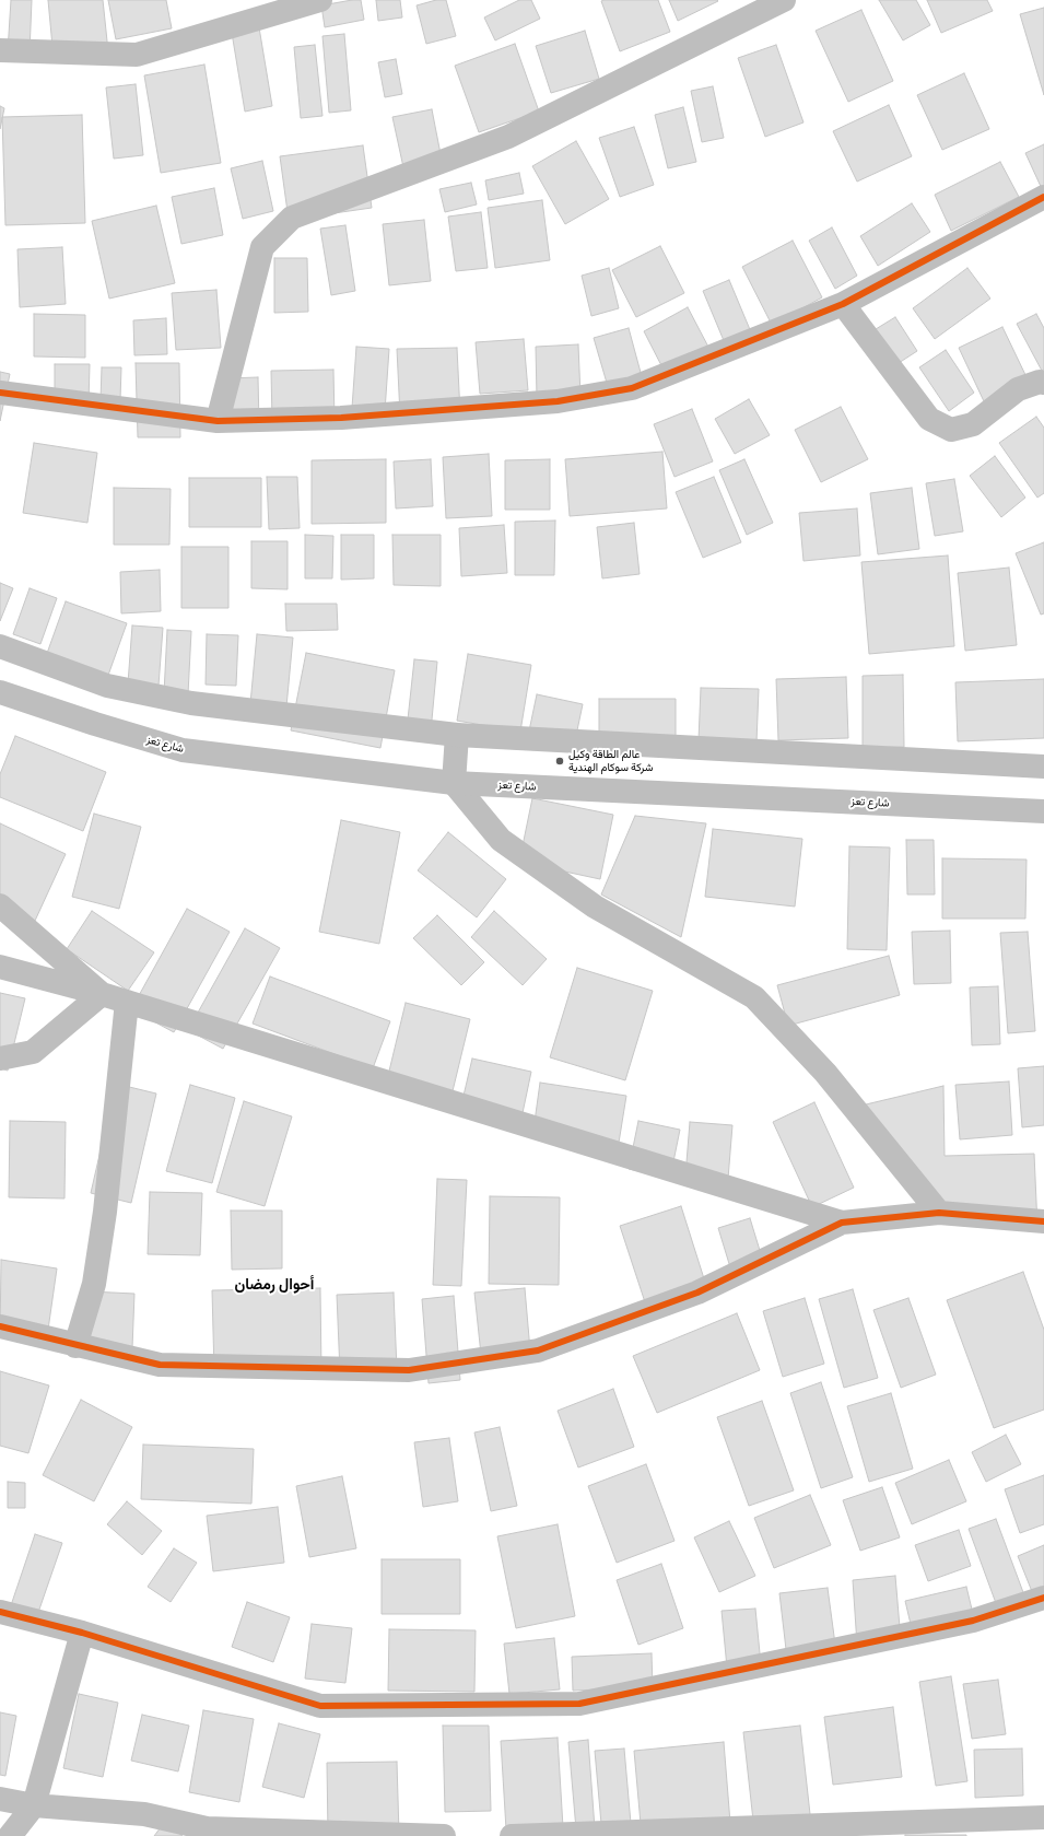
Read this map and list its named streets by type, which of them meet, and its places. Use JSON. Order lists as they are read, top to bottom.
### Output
{
  "streets": {
    "street": ["شارع تعز"]
  },
  "districts": ["أحوال رمضان"],
  "places": ["عالم الطاقة وكيل شركة سوكام الهندية"]
}
